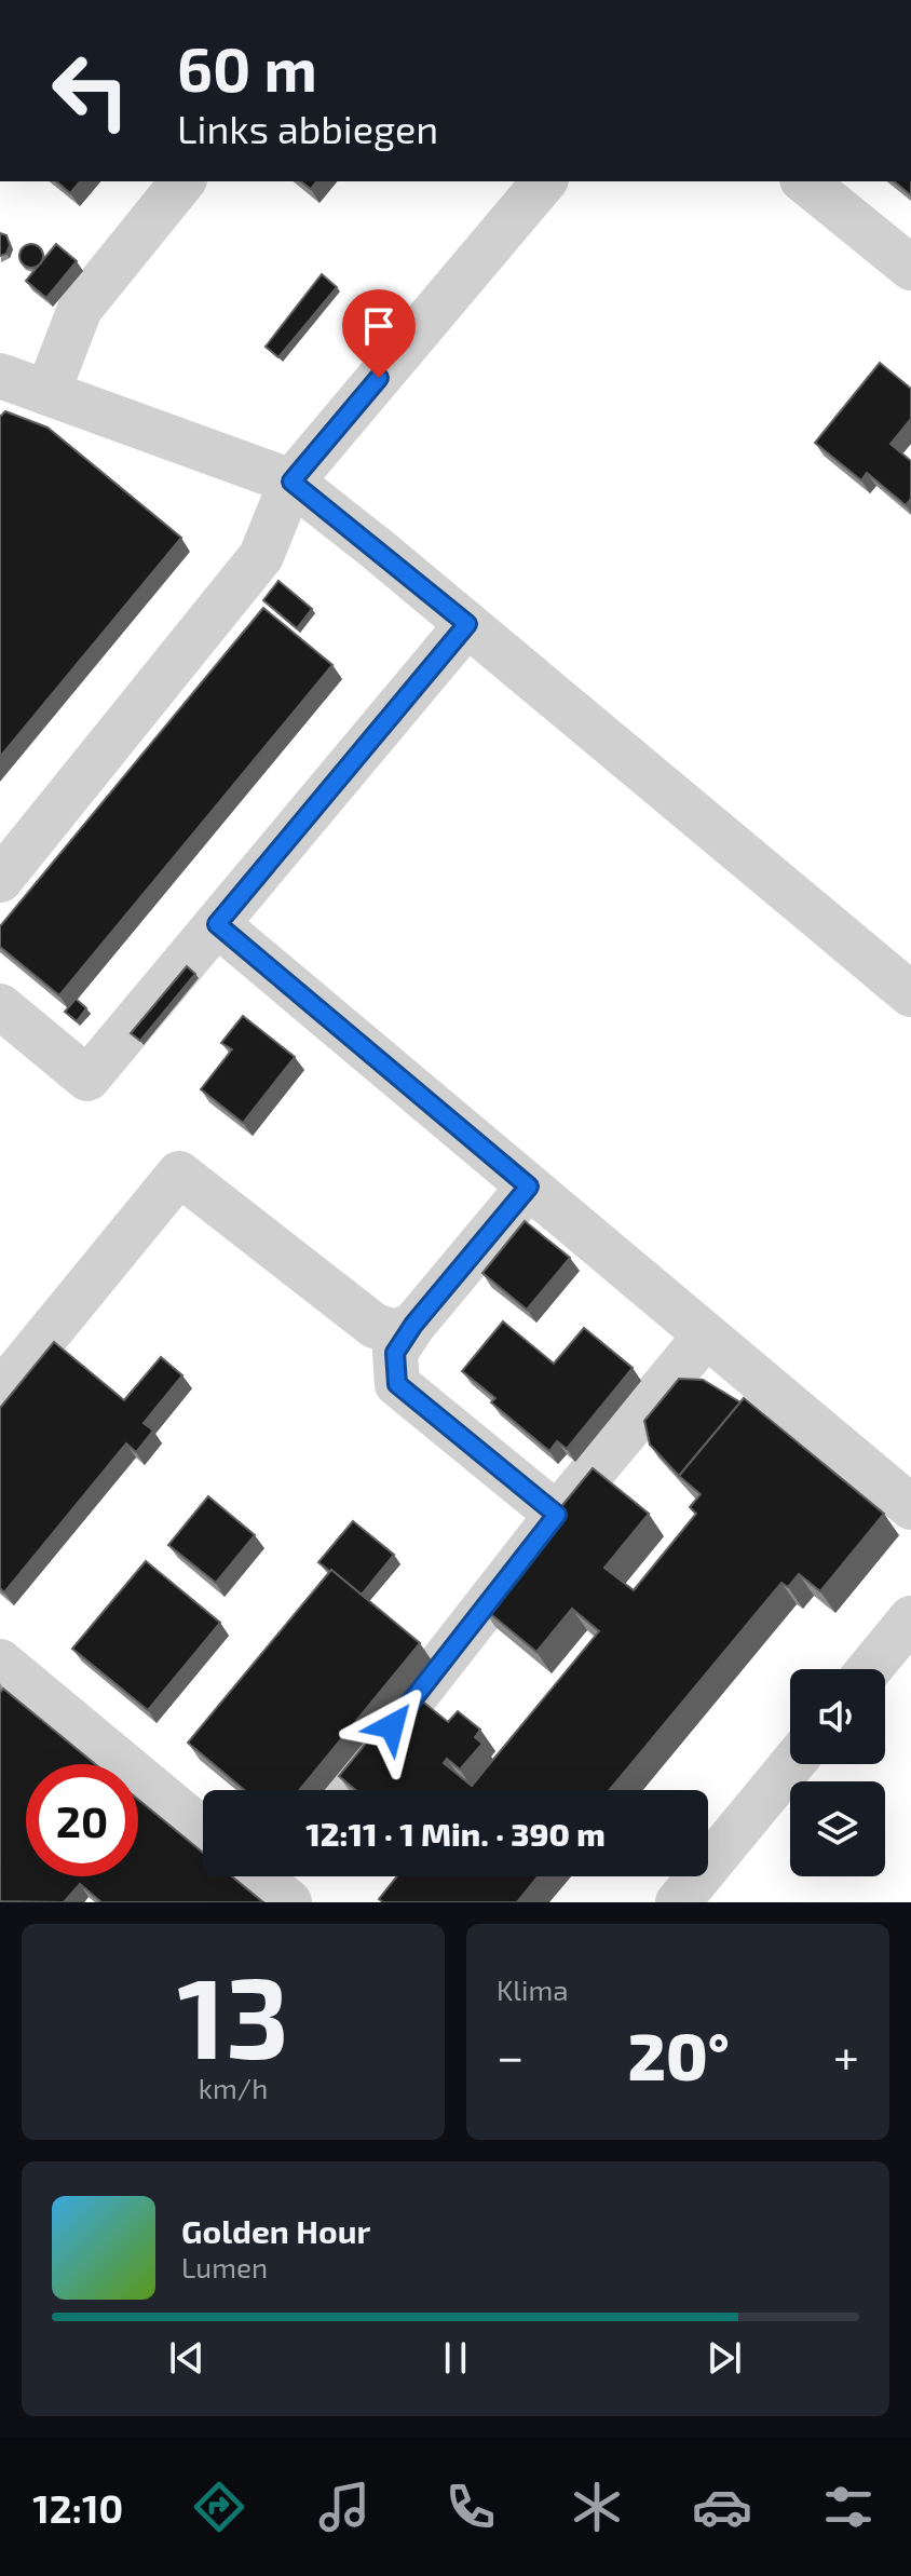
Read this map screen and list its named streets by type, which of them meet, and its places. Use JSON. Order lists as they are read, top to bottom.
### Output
{
  "page": {
    "turn": ["60 m", "Links abbiegen"],
    "limit": "20",
    "trip": "12:11 · 1 Min. · 390 m",
    "tile": [
      ["13", "km/h"],
      "Klima"
    ],
    "heat": ["−", "20°", "+"],
    "song": ["Golden Hour", "Lumen"],
    "tabs": "12:10"
  }
}
